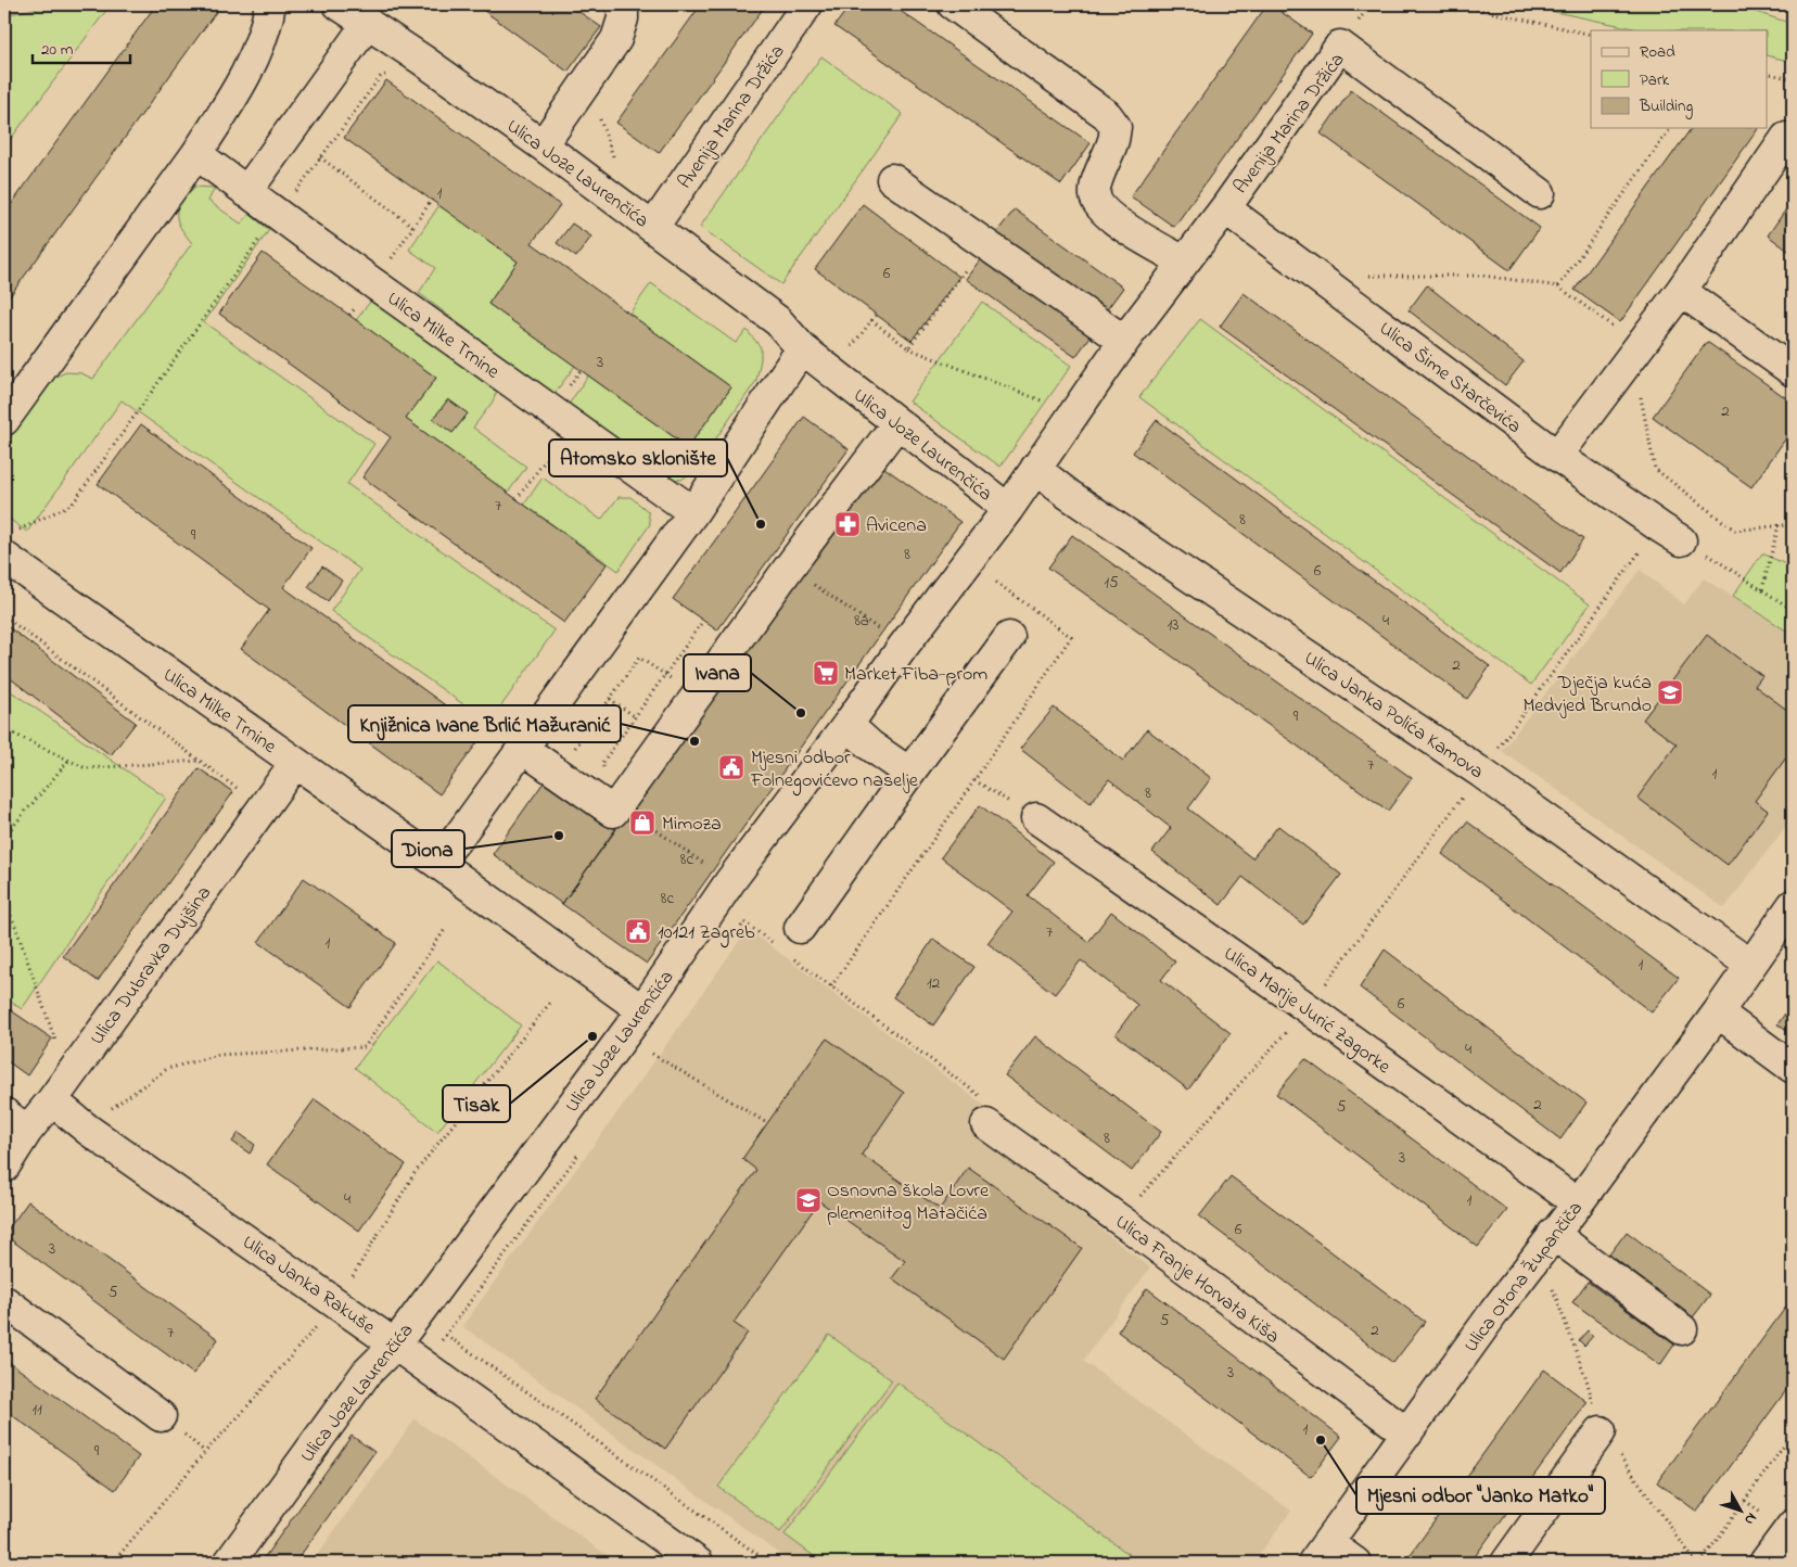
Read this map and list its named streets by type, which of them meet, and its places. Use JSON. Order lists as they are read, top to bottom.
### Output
{
  "streets": {
    "street": [
      "Avenija Marina Držića",
      "Ulica Joze Laurenčića",
      "Ulica Milke Trnine",
      "Ulica Šime Starčevića",
      "Ulica Janka Polića Kamova",
      "Ulica Dubravka Dujšina",
      "Ulica Marije Jurić Zagorke",
      "Ulica Otona Župančiča",
      "Ulica Franje Horvata Kiša",
      "Ulica Janka Rakuše"
    ]
  },
  "crossings": [
    ["Avenija Marina Držića", "Ulica Joze Laurenčića"],
    ["Avenija Marina Držića", "Ulica Šime Starčevića"],
    ["Avenija Marina Držića", "Ulica Janka Polića Kamova"],
    ["Ulica Joze Laurenčića", "Ulica Milke Trnine"],
    ["Ulica Joze Laurenčića", "Ulica Janka Rakuše"],
    ["Ulica Milke Trnine", "Ulica Dubravka Dujšina"],
    ["Ulica Janka Polića Kamova", "Ulica Otona Župančiča"],
    ["Ulica Dubravka Dujšina", "Ulica Janka Rakuše"],
    ["Ulica Marije Jurić Zagorke", "Ulica Otona Župančiča"],
    ["Ulica Otona Župančiča", "Ulica Franje Horvata Kiša"]
  ],
  "places": {
    "other": [
      "Atomsko sklonište",
      "Ivana",
      "Knjižnica Ivane Brlić Mažuranić",
      "Diona",
      "Tisak",
      "Mjesni odbor \"Janko Matko\""
    ],
    "pharmacy": ["Avicena"],
    "supermarket": ["Market Fiba-prom"],
    "school or university": ["Dječja kuća Medvjed Brundo", "Osnovna škola Lovre plemenitog Matačića"],
    "public building": ["Mjesni odbor Folnegovićevo naselje", "10121 Zagreb"],
    "shop": ["Mimoza"]
  },
  "house_numbers": [
    "1",
    "6",
    "3",
    "2",
    "7",
    "8",
    "9",
    "8",
    "6",
    "15",
    "8a",
    "4",
    "13",
    "2",
    "9",
    "7",
    "1",
    "8",
    "8c",
    "8c",
    "7",
    "1",
    "1",
    "12",
    "6",
    "4",
    "2",
    "5",
    "8",
    "3",
    "4",
    "1",
    "6",
    "3",
    "5",
    "5",
    "2",
    "7",
    "3",
    "11",
    "1",
    "9"
  ],
  "legend": ["Road", "Park", "Building"],
  "scale_bar": "20 m",
  "north": "bottom right"
}
